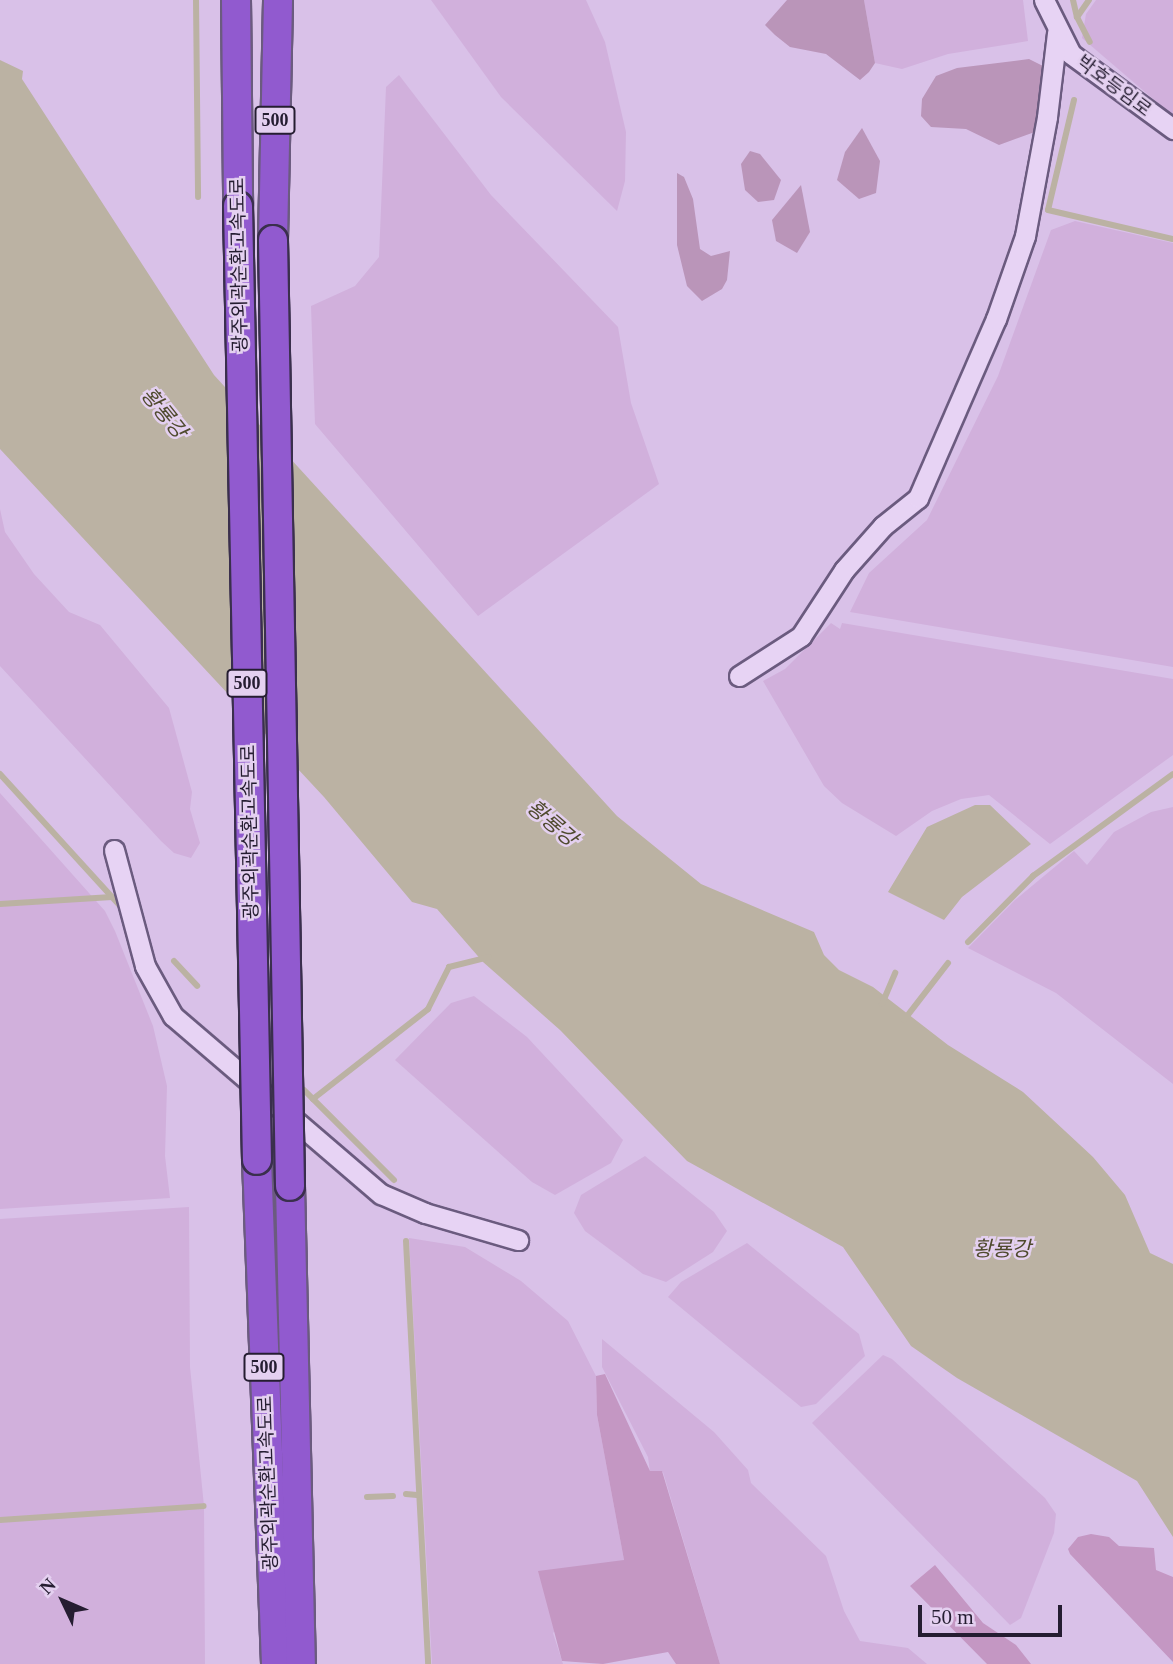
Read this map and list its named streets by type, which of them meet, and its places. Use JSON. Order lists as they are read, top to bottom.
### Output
{
  "streets": {
    "highway": ["500", "광주외곽순환고속도로"],
    "street": ["박호등임로"]
  },
  "water": ["황룡강"],
  "scale_bar": "50 m",
  "north": "top left"
}
